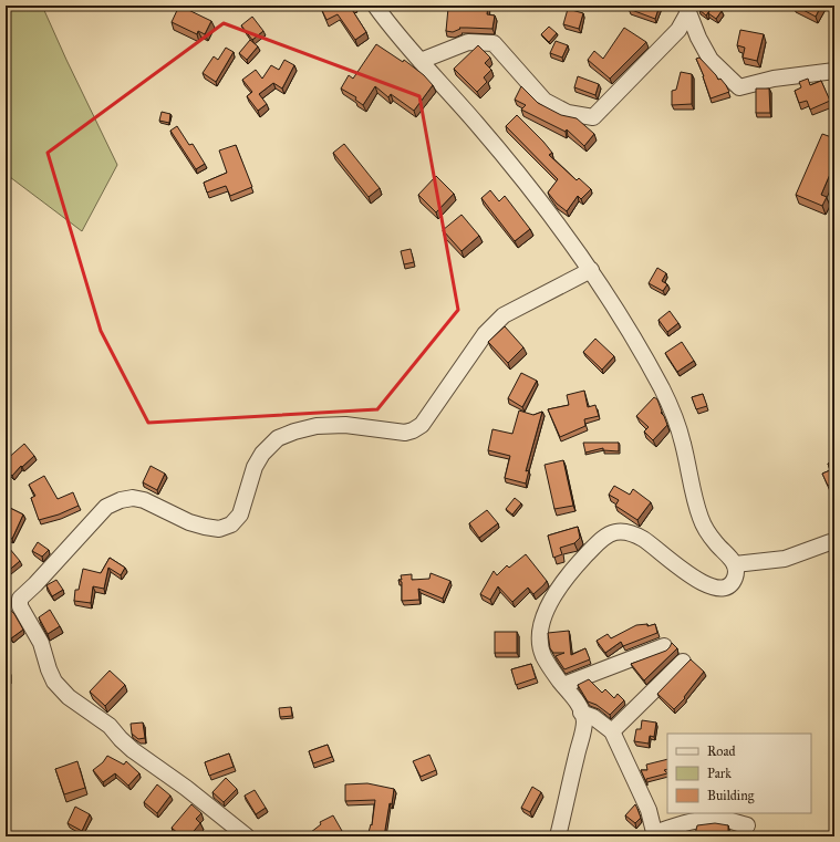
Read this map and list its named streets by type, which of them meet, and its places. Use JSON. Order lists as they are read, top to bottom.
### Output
{
  "legend": ["Road", "Park", "Building"]
}
